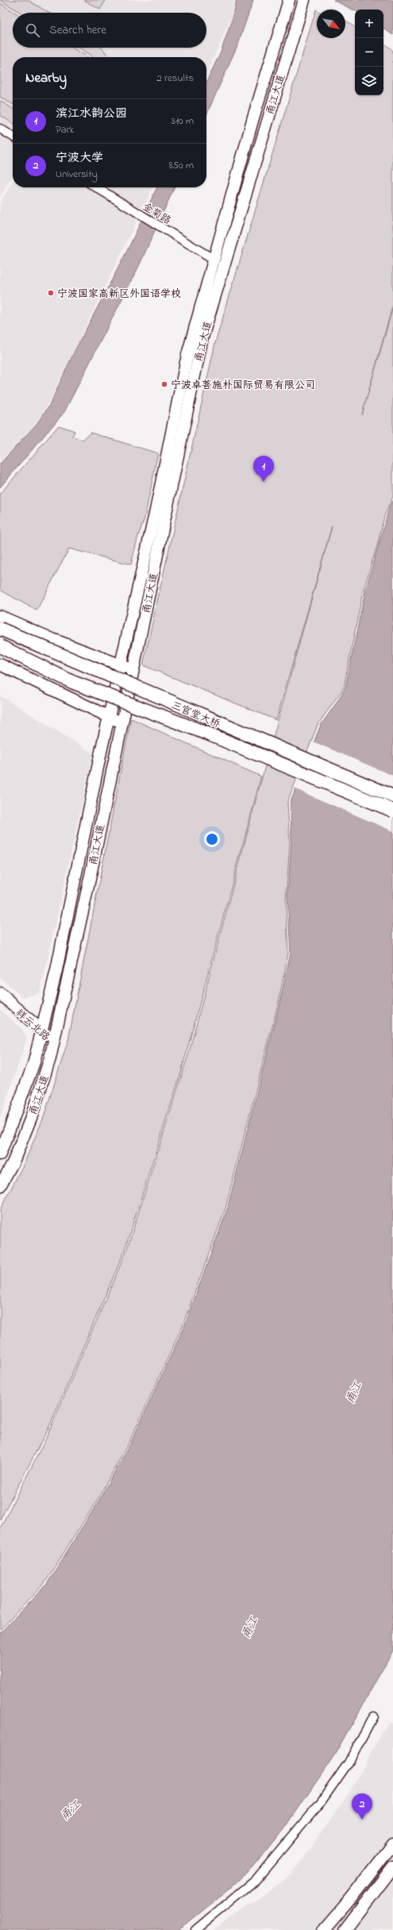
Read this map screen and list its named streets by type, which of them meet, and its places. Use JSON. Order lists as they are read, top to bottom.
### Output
{
  "streets": {
    "main road": ["甬江大道", "三官堂大桥", "祥云北路"],
    "street": ["金菊路"]
  },
  "crossings": [
    ["甬江大道", "金菊路"],
    ["甬江大道", "祥云北路"]
  ],
  "water": ["甬江"],
  "places": ["宁波国家高新区外国语学校", "宁波卓菩施朴国际贸易有限公司"],
  "north": "bottom right",
  "page": {
    "map_buttons": ["+", "−"],
    "search": "Search here",
    "heading": ["Nearby", "2 results"],
    "list": [
      {
        "mark": "1",
        "name": "滨江水韵公园",
        "note": "Park",
        "value": "310 m"
      },
      {
        "mark": "2",
        "name": "宁波大学",
        "note": "University",
        "value": "850 m"
      }
    ],
    "pins": ["1", "2"]
  }
}
